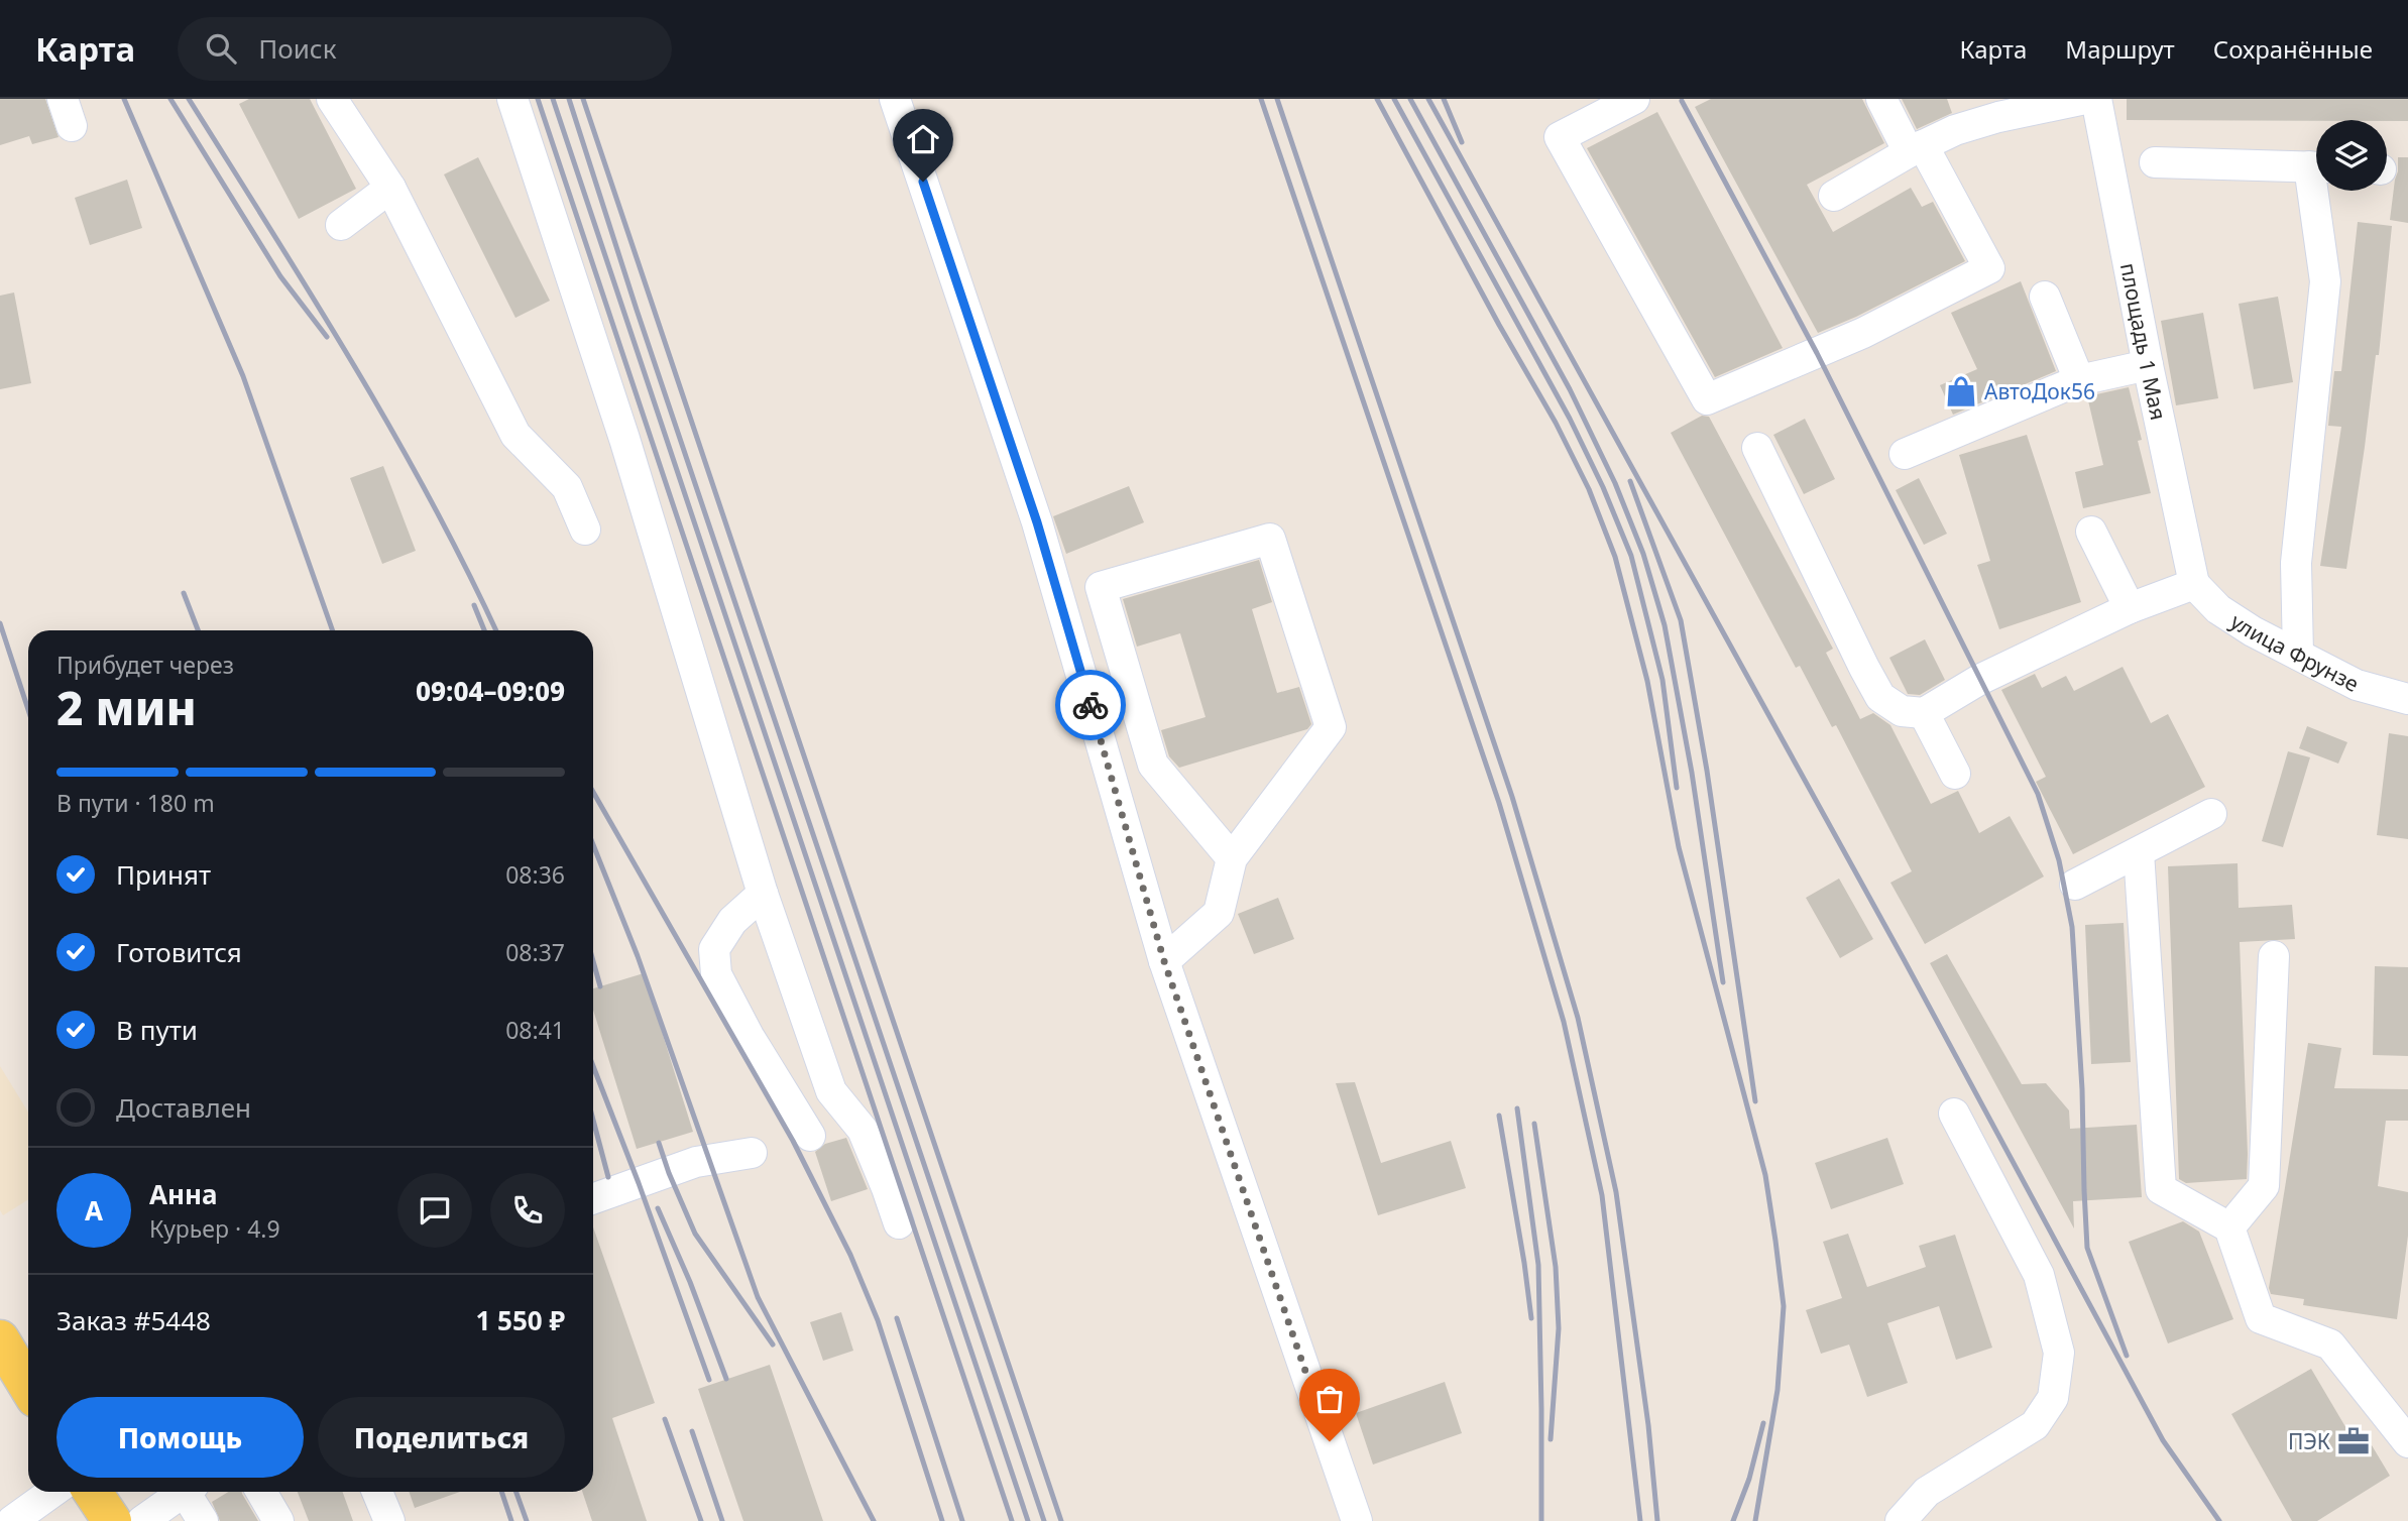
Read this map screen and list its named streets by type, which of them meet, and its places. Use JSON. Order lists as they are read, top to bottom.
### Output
{
  "streets": {
    "street": ["площадь 1 Мая", "улица Фрунзе"]
  },
  "crossings": [
    ["площадь 1 Мая", "улица Фрунзе"]
  ],
  "places": {
    "shop": ["АвтоДок56"],
    "office": ["ПЭК"]
  },
  "page": {
    "header": "Карта",
    "search": "Поиск",
    "nav": ["Карта", "Маршрут", "Сохранённые"],
    "heading": ["2 мин", "Прибудет через", "09:04–09:09"],
    "panel": [
      "Анна",
      "Курьер · 4.9",
      "Заказ #5448",
      "1 550 ₽"
    ],
    "bar": "В пути · 180 m",
    "list": [
      ["Принят", "08:36"],
      ["Готовится", "08:37"],
      ["В пути", "08:41"],
      "Доставлен"
    ],
    "round": "А",
    "buttons": ["Помощь", "Поделиться"]
  }
}
